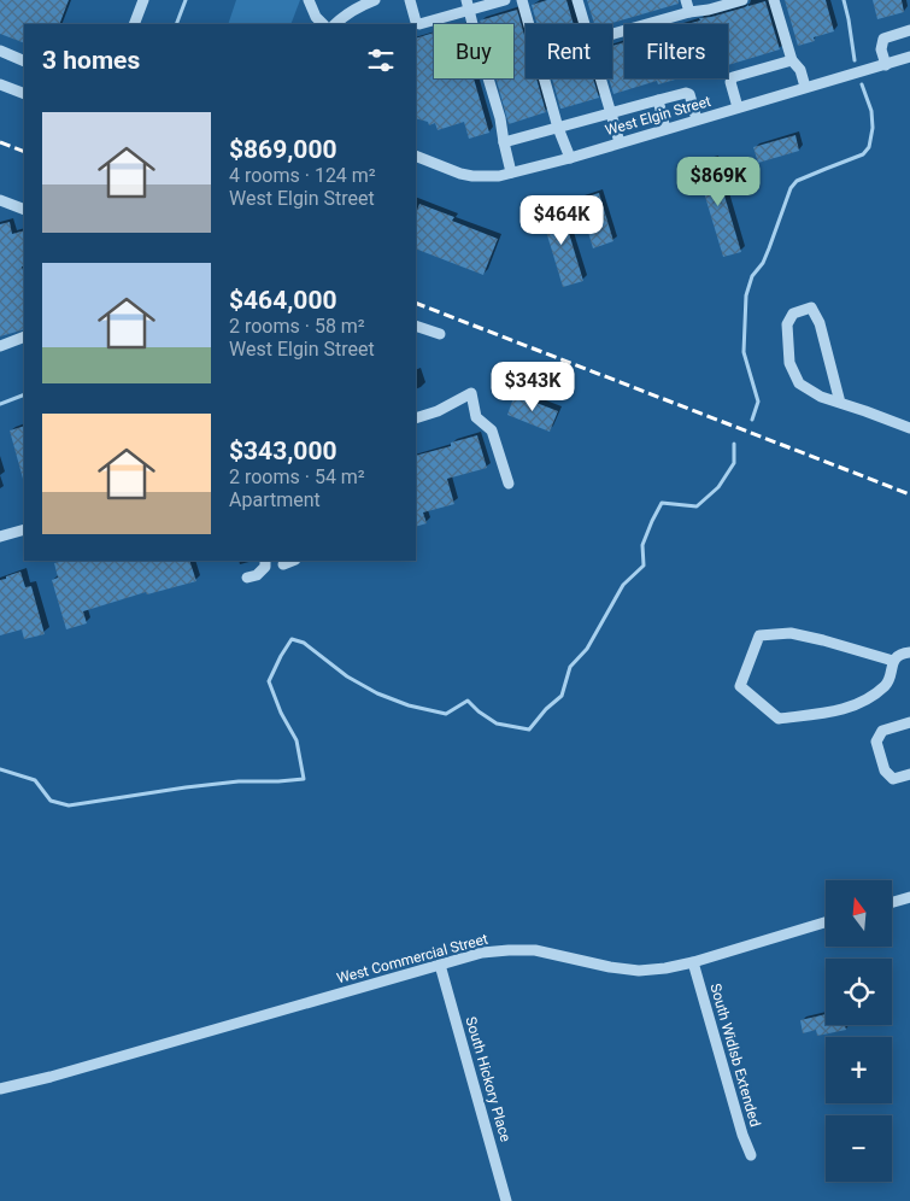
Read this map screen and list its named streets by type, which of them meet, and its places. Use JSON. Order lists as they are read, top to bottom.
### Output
{
  "streets": {
    "street": [
      "West Elgin Street",
      "West Commercial Street",
      "South Widlsb Extended",
      "South Hickory Place"
    ]
  },
  "crossings": [
    ["West Commercial Street", "South Widlsb Extended"],
    ["West Commercial Street", "South Hickory Place"]
  ],
  "north": "top",
  "page": {
    "chip": ["Buy", "Rent", "Filters"],
    "heading": "3 homes",
    "list": [
      {
        "name": "$869,000",
        "note": "4 rooms · 124 m² · West Elgin Street"
      },
      {
        "name": "$464,000",
        "note": "2 rooms · 58 m² · West Elgin Street"
      },
      {
        "name": "$343,000",
        "note": "2 rooms · 54 m² · Apartment"
      }
    ],
    "price": ["$869K", "$464K", "$343K"],
    "map_buttons": ["+", "−"]
  }
}
